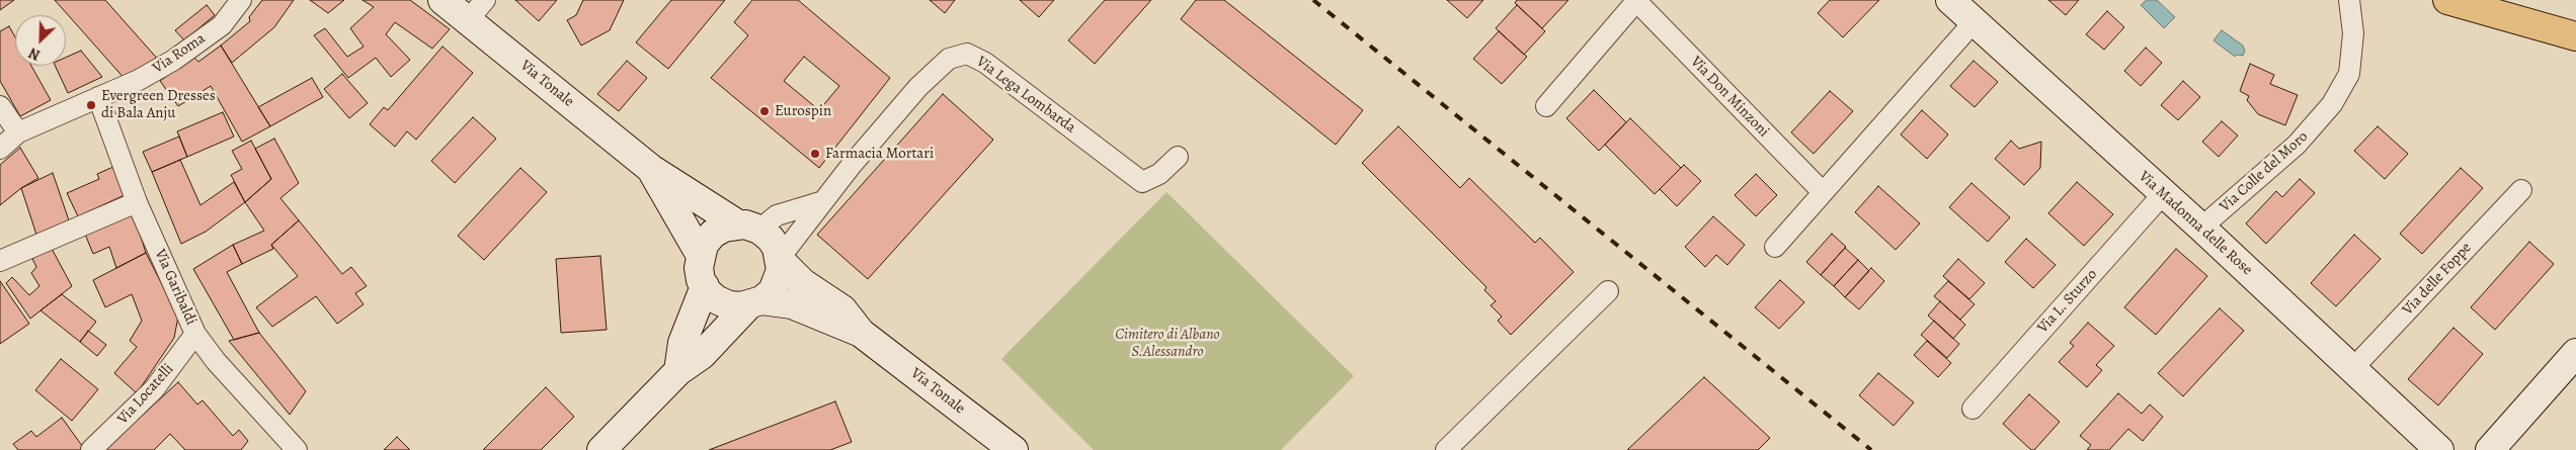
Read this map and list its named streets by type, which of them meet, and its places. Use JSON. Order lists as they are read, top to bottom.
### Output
{
  "streets": {
    "main road": ["Via Tonale", "Via Madonna delle Rose"],
    "street": [
      "Via Roma",
      "Via Lega Lombarda",
      "Via Don Minzoni",
      "Via Colle del Moro",
      "Via delle Foppe",
      "Via Garibaldi",
      "Via L. Sturzo",
      "Via Locatelli"
    ]
  },
  "crossings": [
    ["Via Roma", "Via Garibaldi"],
    ["Via Tonale", "Via Lega Lombarda"],
    ["Via Colle del Moro", "Via Madonna delle Rose"],
    ["Via Madonna delle Rose", "Via delle Foppe"],
    ["Via Madonna delle Rose", "Via L. Sturzo"],
    ["Via Garibaldi", "Via Locatelli"]
  ],
  "parks": ["Cimitero di Albano S.Alessandro"],
  "places": ["Evergreen Dresses di Bala Anju", "Eurospin", "Farmacia Mortari"],
  "north": "bottom left"
}
